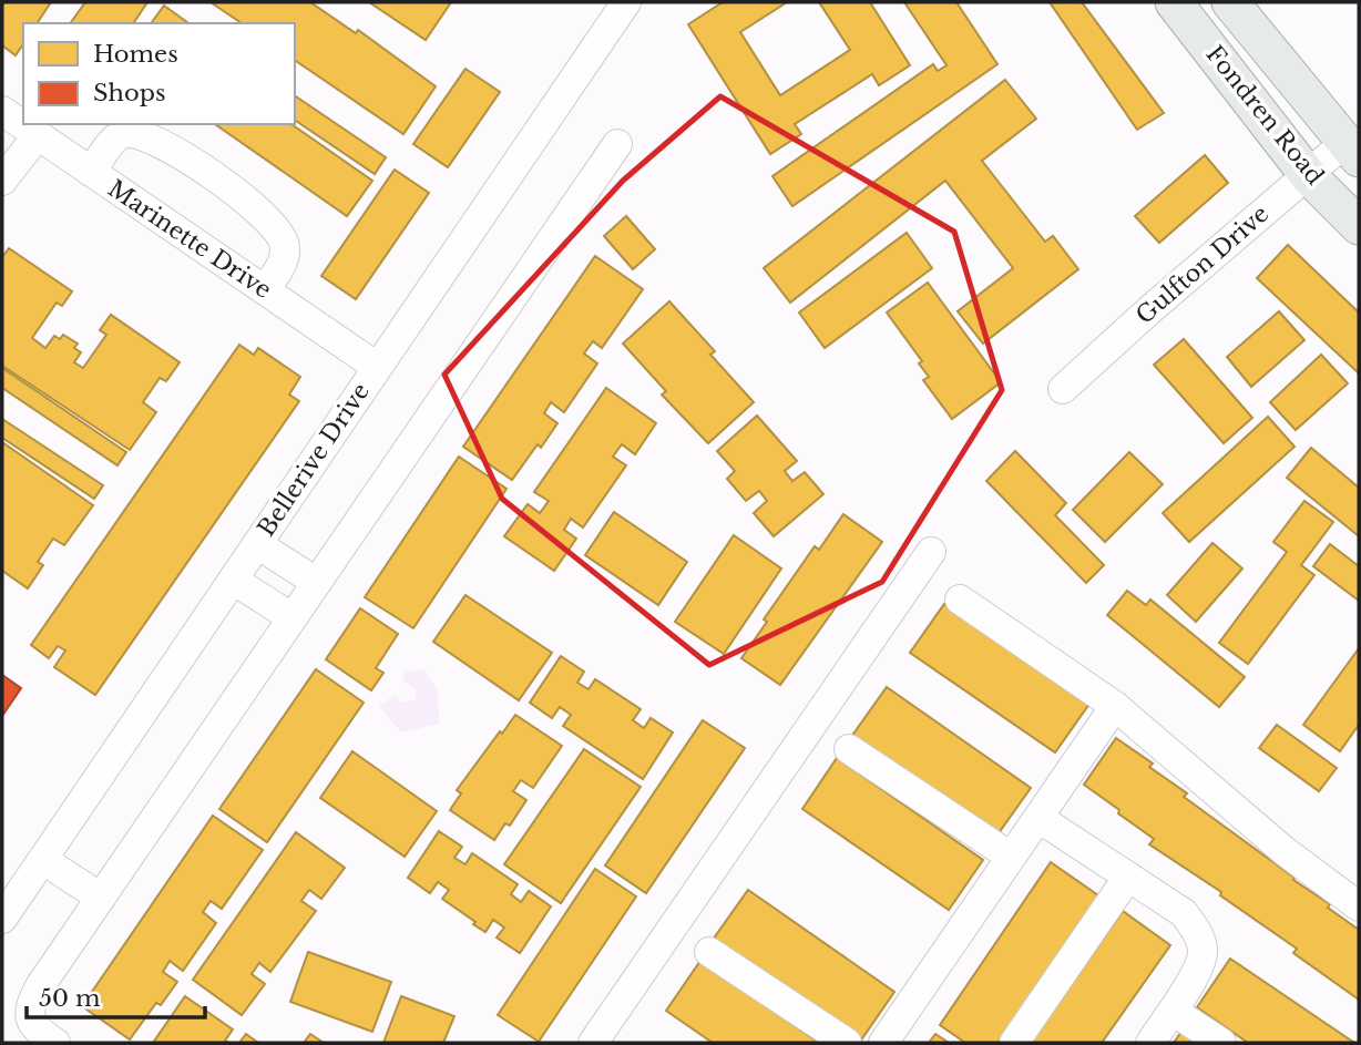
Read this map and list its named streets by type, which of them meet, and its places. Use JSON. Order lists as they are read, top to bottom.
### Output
{
  "streets": {
    "main road": ["Fondren Road"],
    "street": ["Marinette Drive", "Gulfton Drive", "Bellerive Drive"]
  },
  "crossings": [
    ["Fondren Road", "Gulfton Drive"],
    ["Marinette Drive", "Bellerive Drive"]
  ],
  "legend": ["Homes", "Shops"],
  "scale_bar": "50 m"
}
